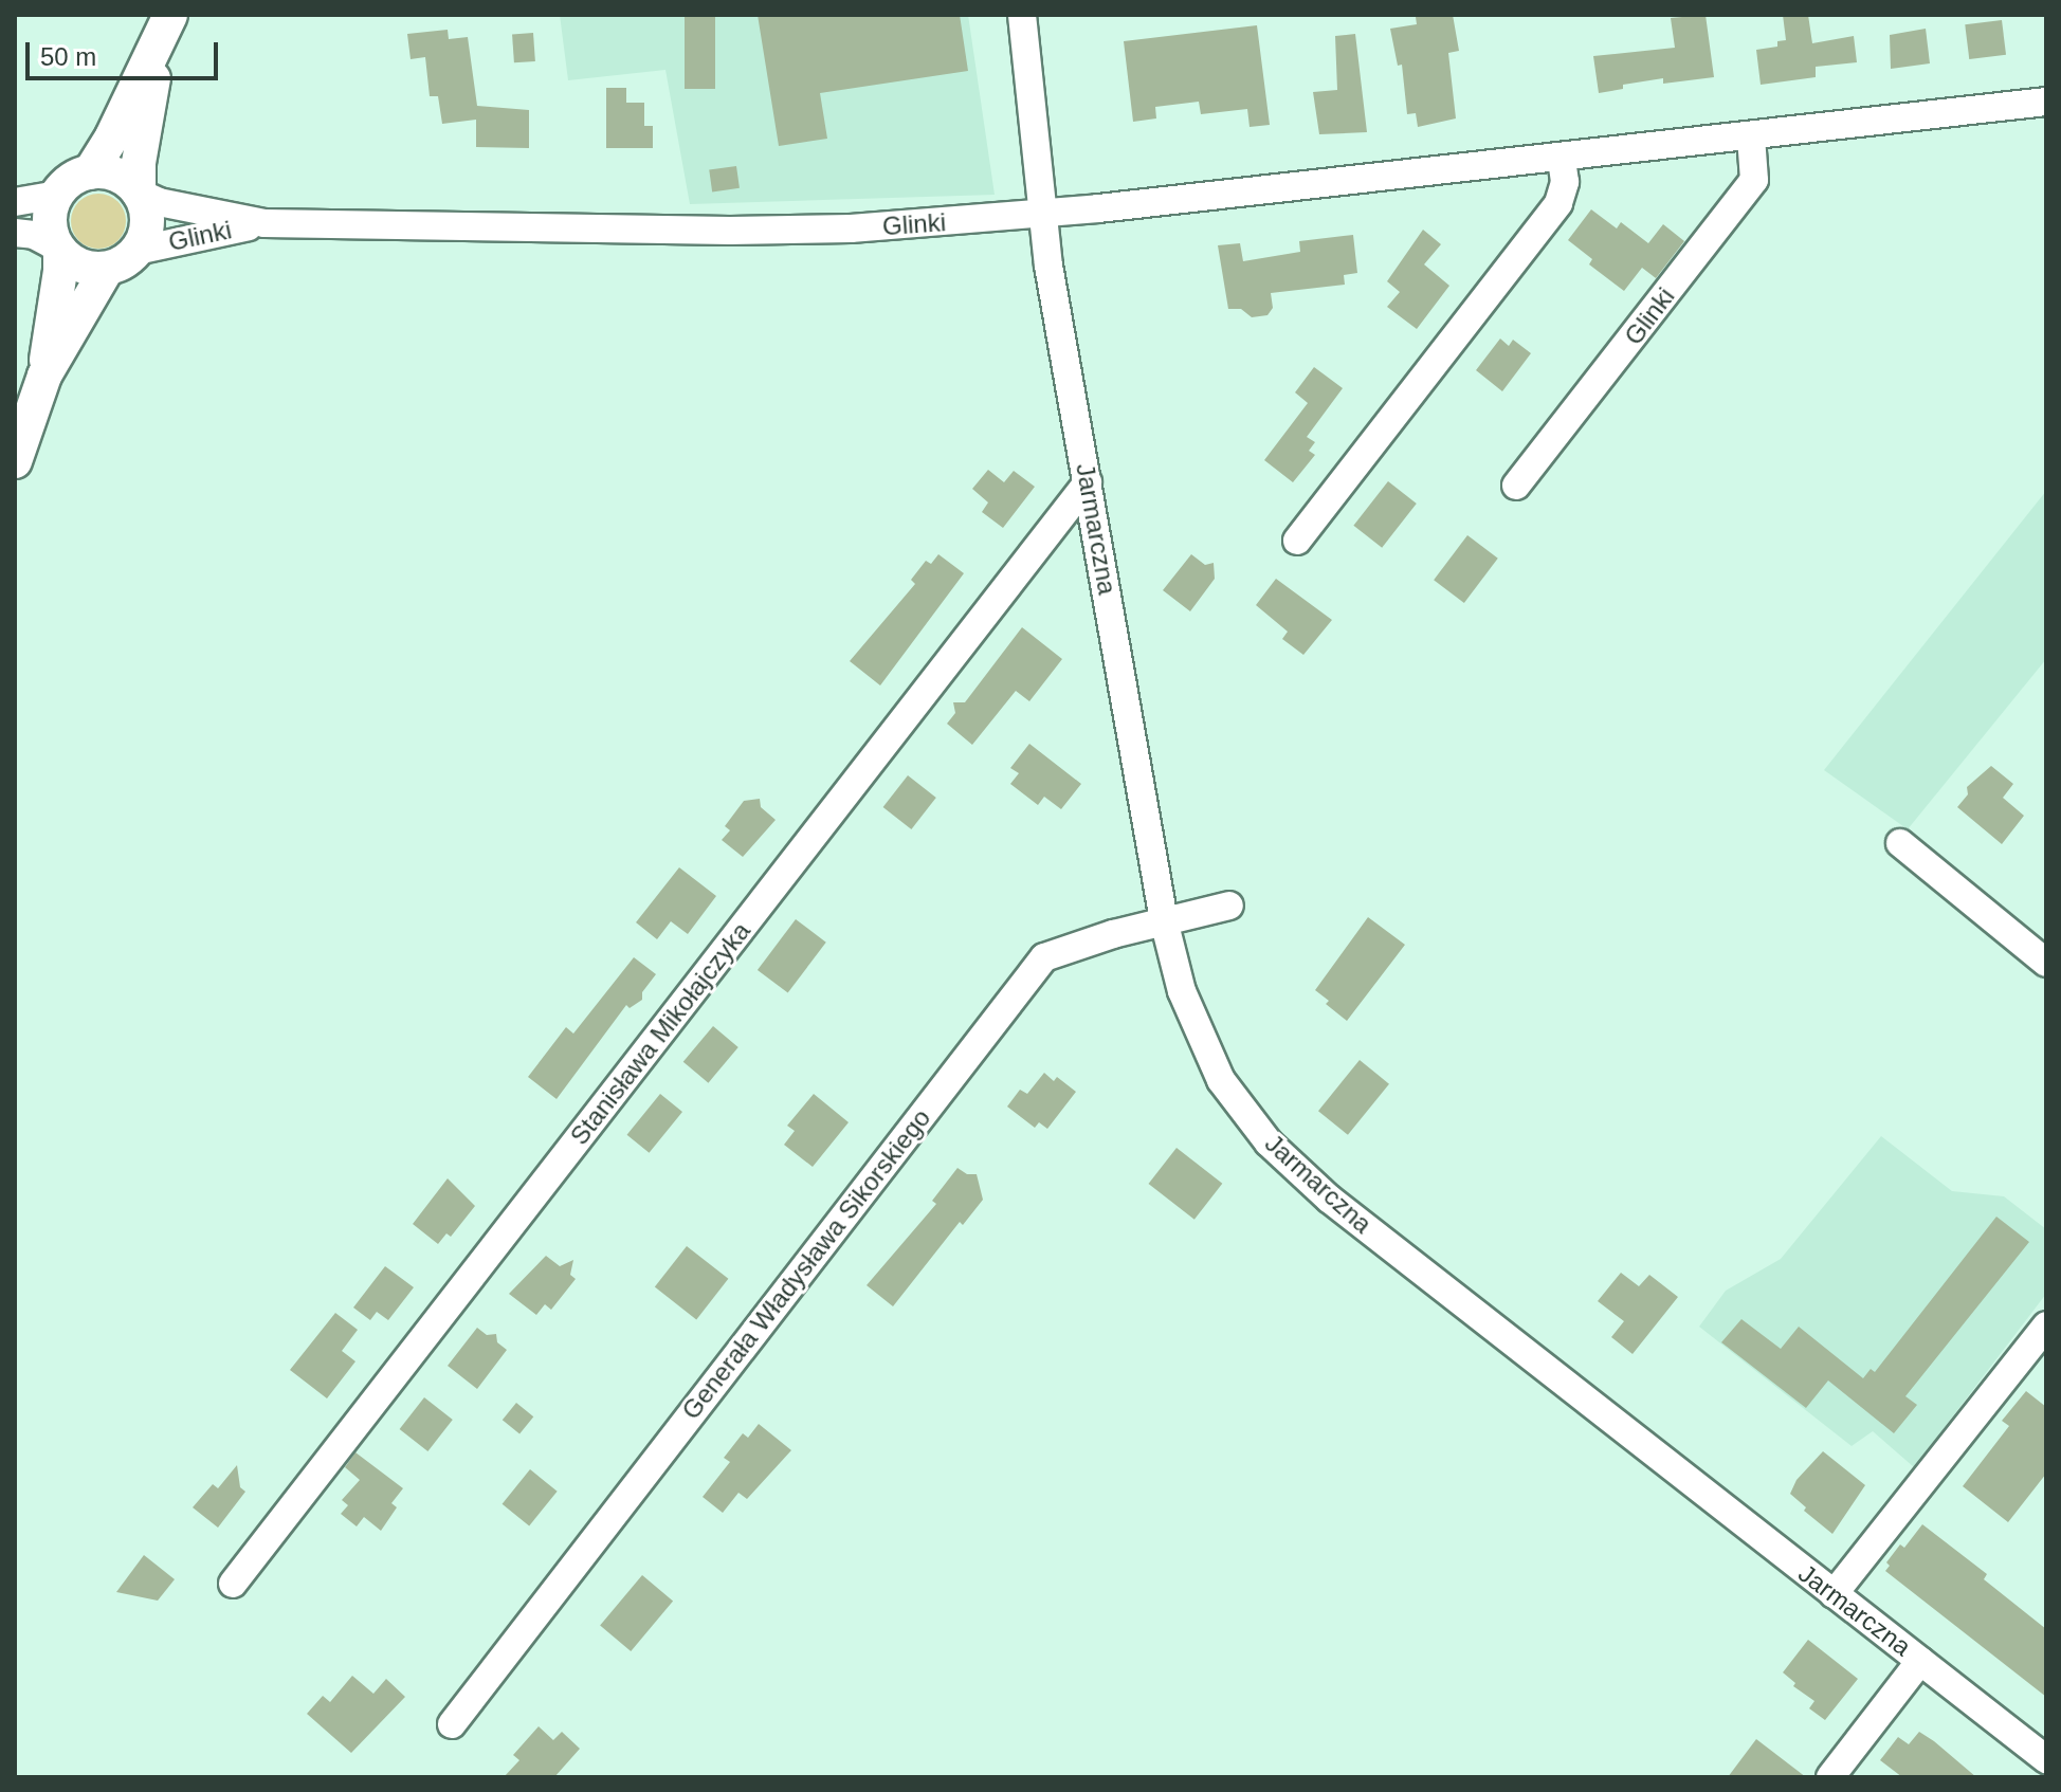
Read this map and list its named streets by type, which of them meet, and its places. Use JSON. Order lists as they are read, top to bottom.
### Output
{
  "streets": {
    "street": [
      "Glinki",
      "Jarmarczna",
      "Stanisława Mikołajczyka",
      "Generała Władysława Sikorskiego"
    ]
  },
  "crossings": [
    ["Glinki", "Jarmarczna"],
    ["Jarmarczna", "Stanisława Mikołajczyka"],
    ["Jarmarczna", "Generała Władysława Sikorskiego"]
  ],
  "scale_bar": "50 m"
}
